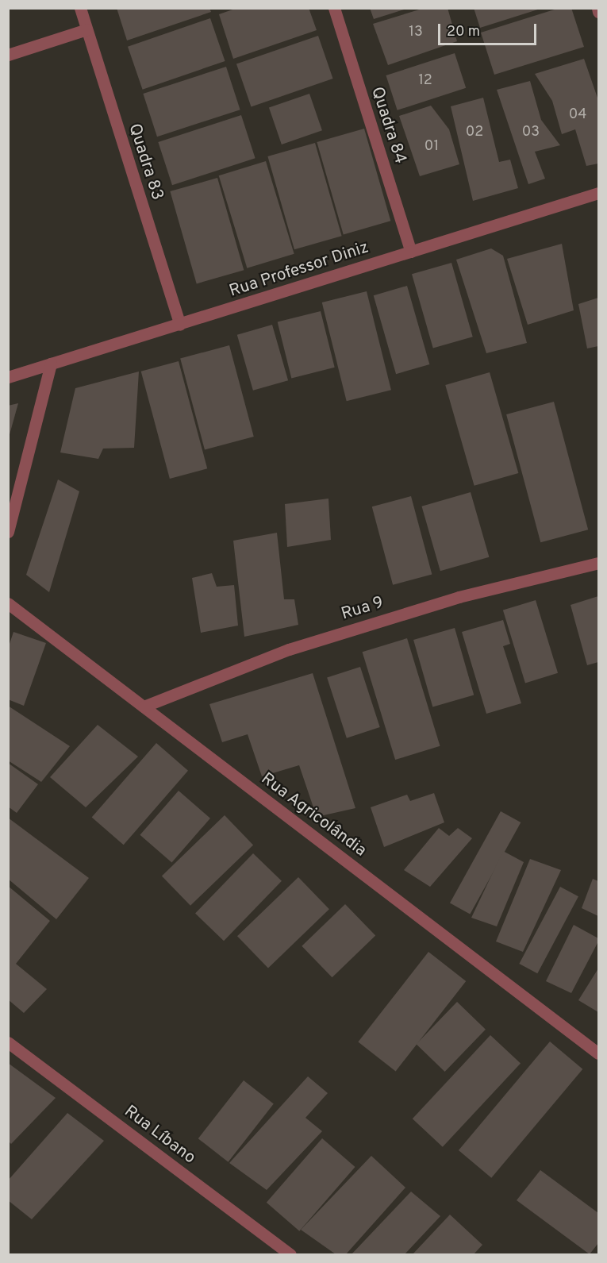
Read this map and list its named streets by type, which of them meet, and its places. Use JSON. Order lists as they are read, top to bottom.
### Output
{
  "streets": {
    "street": [
      "Quadra 84",
      "Quadra 83",
      "Rua Professor Diniz",
      "Rua 9",
      "Rua Agricolândia",
      "Rua Líbano"
    ]
  },
  "crossings": [
    ["Quadra 84", "Rua Professor Diniz"],
    ["Quadra 83", "Rua Professor Diniz"],
    ["Rua 9", "Rua Agricolândia"]
  ],
  "house_numbers": [
    "13",
    "12",
    "04",
    "02",
    "03",
    "01"
  ],
  "scale_bar": "20 m"
}
